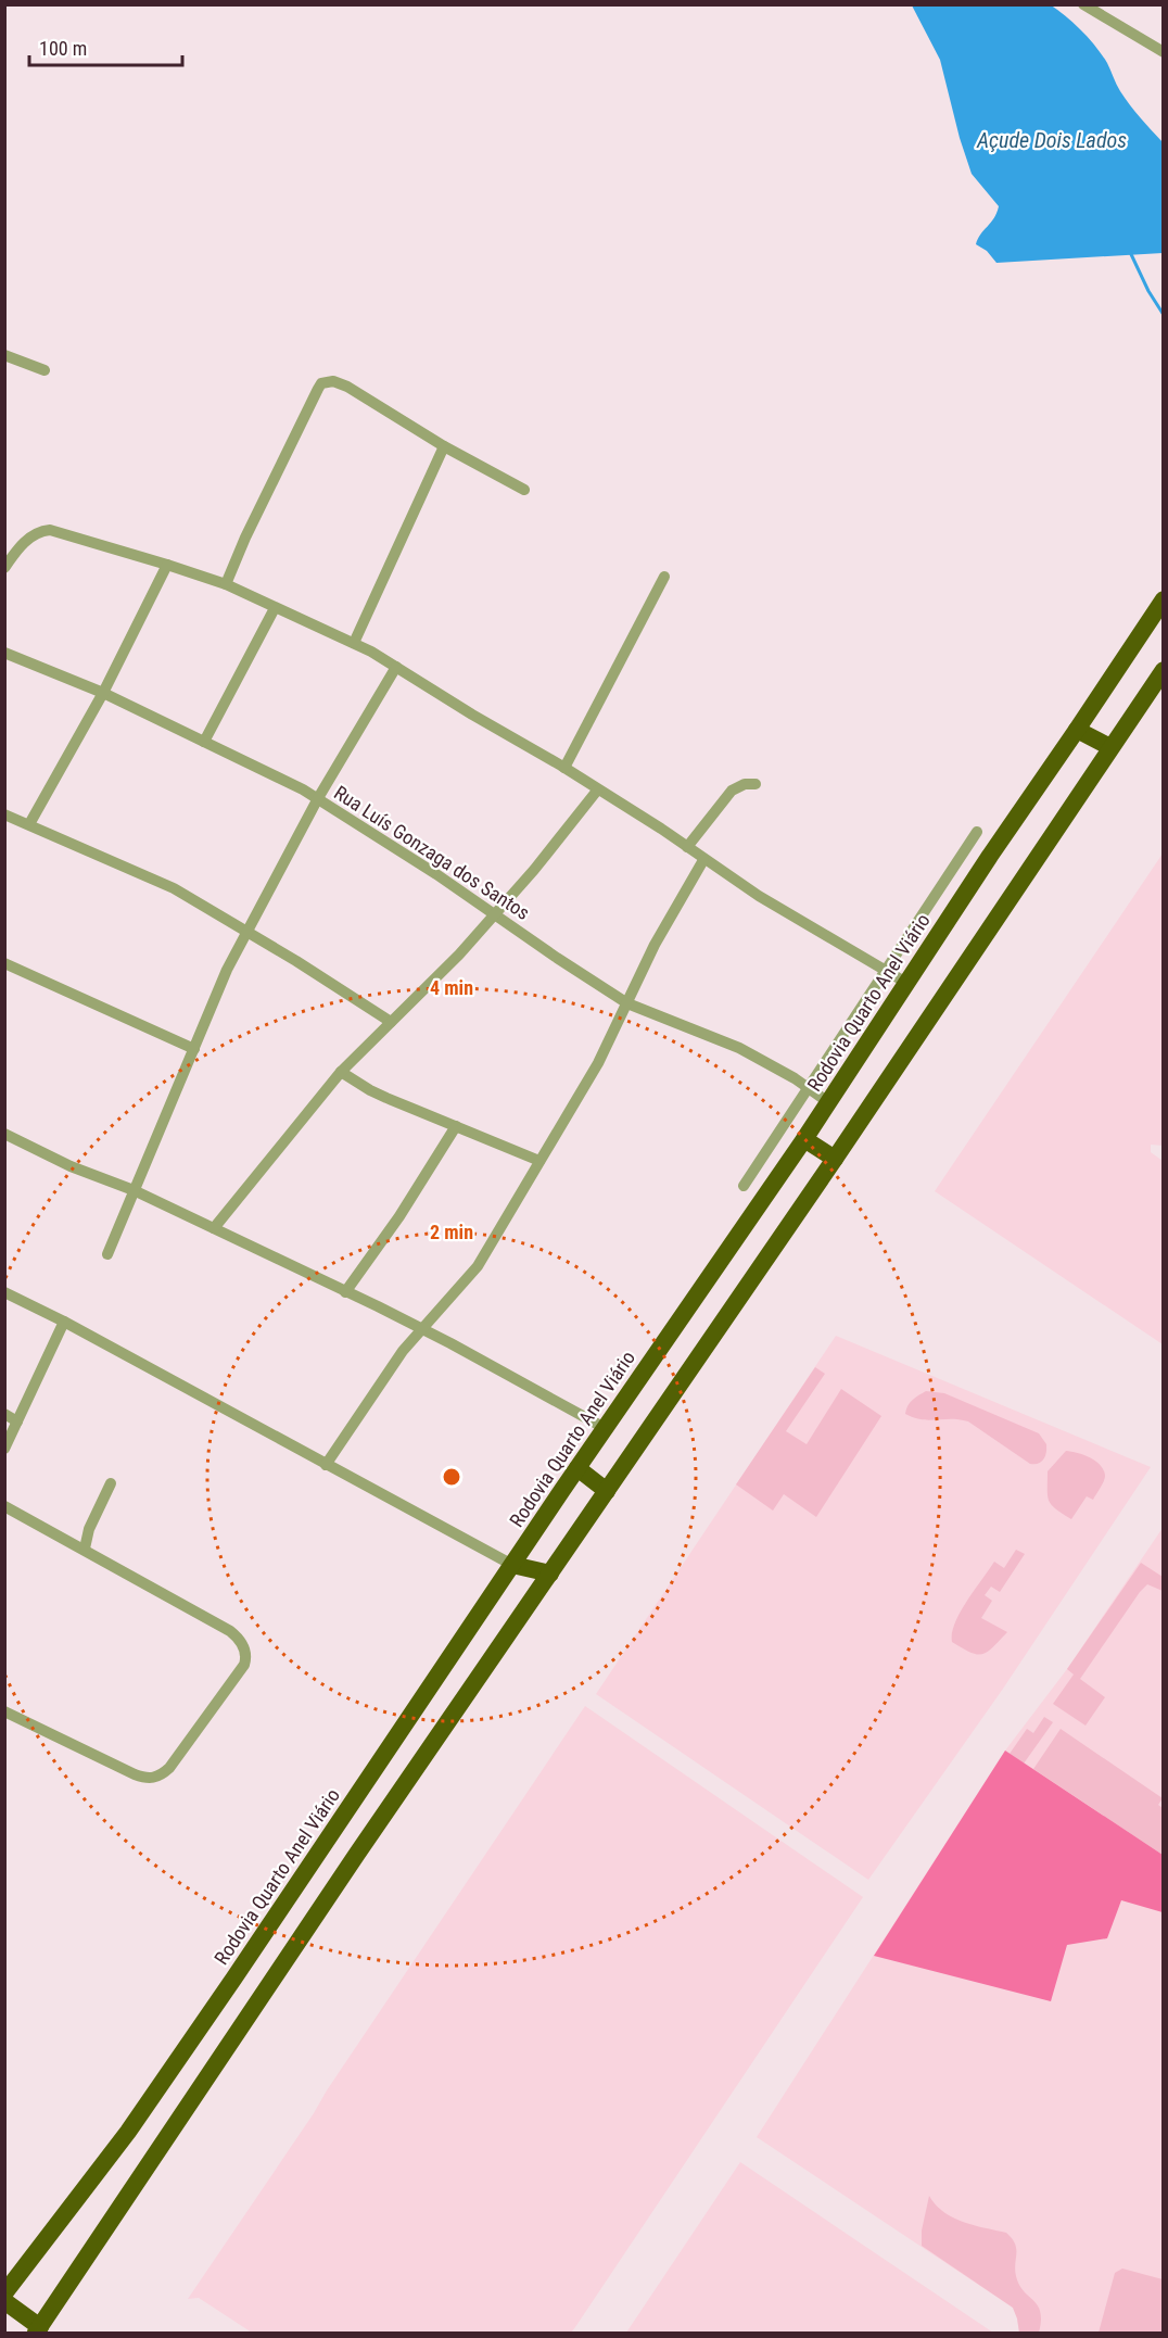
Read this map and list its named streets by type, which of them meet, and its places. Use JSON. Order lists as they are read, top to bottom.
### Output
{
  "streets": {
    "highway": ["Rodovia Quarto Anel Viário"],
    "street": ["Rua Luís Gonzaga dos Santos"]
  },
  "crossings": [
    ["Rua Luís Gonzaga dos Santos", "Rodovia Quarto Anel Viário"]
  ],
  "water": ["Açude Dois Lados"],
  "scale_bar": "100 m",
  "rings": ["4 min", "2 min"]
}
